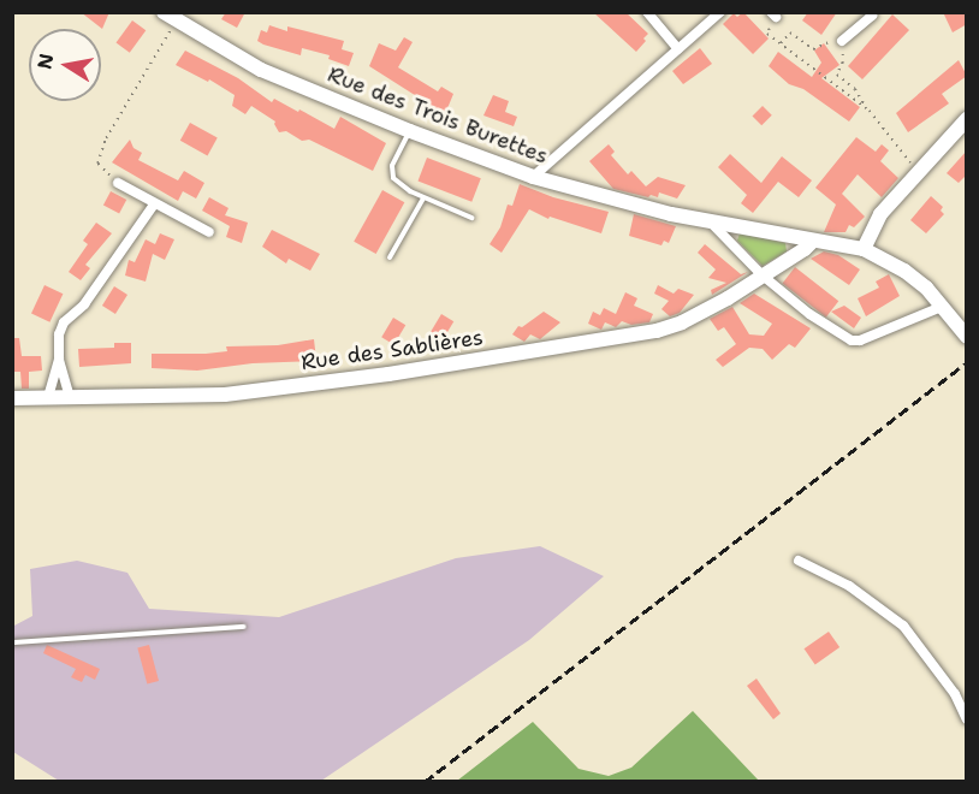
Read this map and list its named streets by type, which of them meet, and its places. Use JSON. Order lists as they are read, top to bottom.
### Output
{
  "streets": {
    "street": ["Rue des Trois Burettes", "Rue des Sablières"]
  },
  "crossings": [
    ["Rue des Trois Burettes", "Rue des Sablières"]
  ],
  "north": "left"
}
